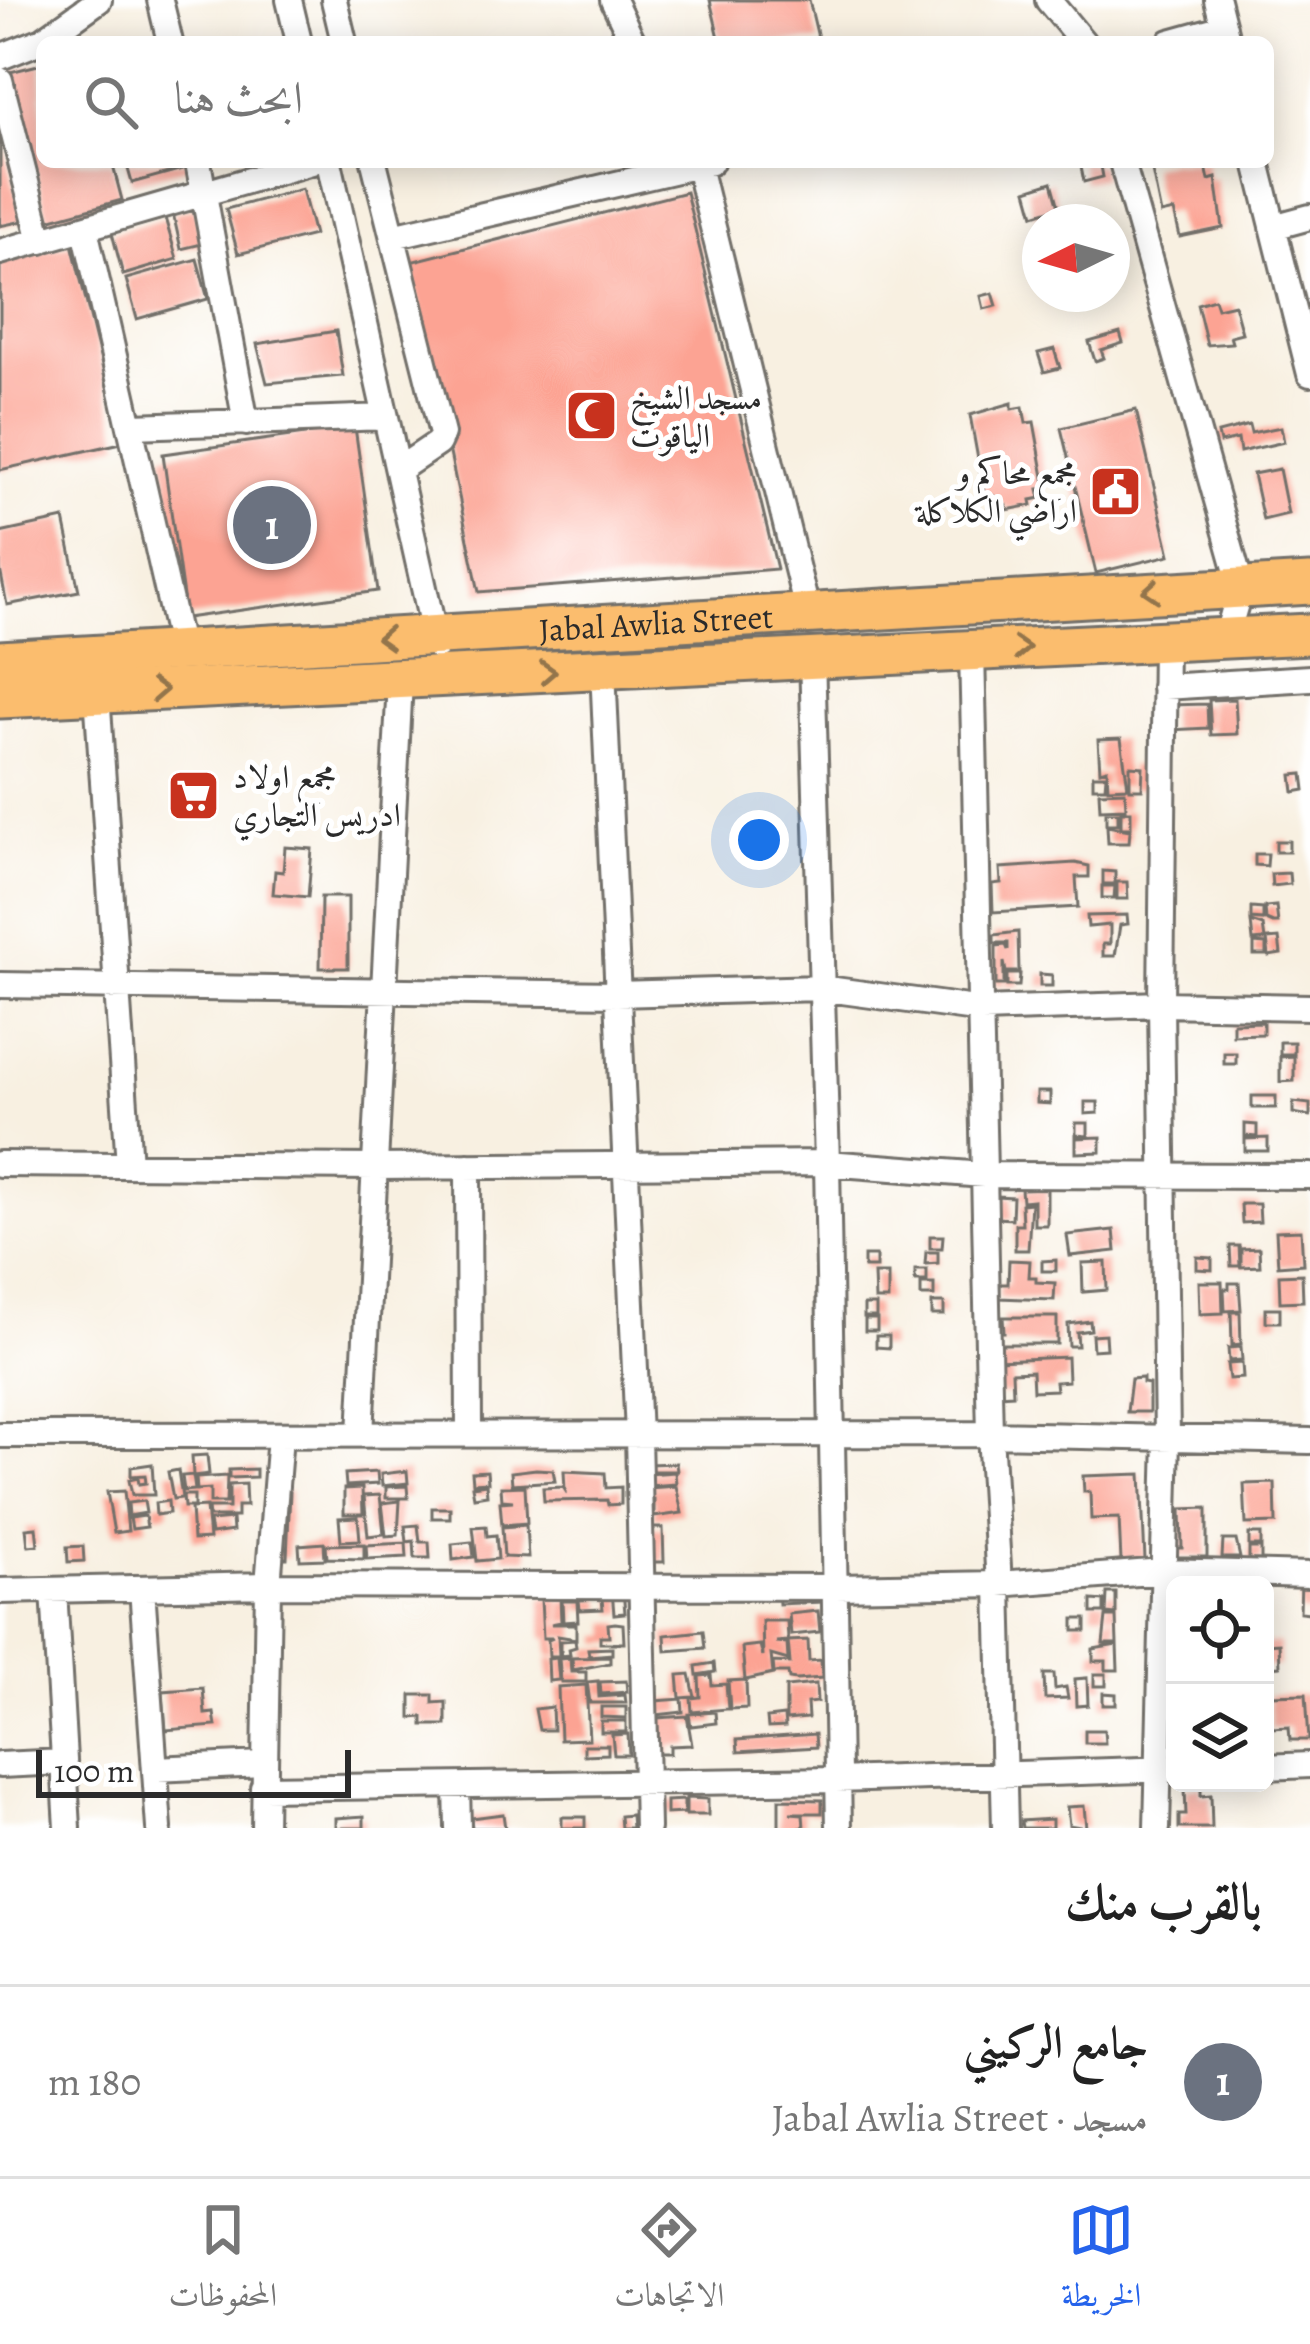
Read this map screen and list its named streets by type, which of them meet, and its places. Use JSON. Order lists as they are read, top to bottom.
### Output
{
  "streets": {
    "main road": ["Jabal Awlia Street"]
  },
  "places": {
    "mosque": ["مسجد الشيخ الياقوت"],
    "public building": ["مجمع محاكم و اراضي الكلاكلة"],
    "supermarket": ["مجمع اولاد ادريس التجاري"]
  },
  "scale_bar": "100 m",
  "north": "left",
  "page": {
    "search": "ابحث هنا",
    "pins": "1",
    "scale": "100 m",
    "heading": "بالقرب منك",
    "list": [
      {
        "mark": "1",
        "name": "جامع الركيني",
        "note": "مسجد · Jabal Awlia Street",
        "value": "180 m"
      }
    ],
    "nav": ["الخريطة", "الاتجاهات", "المحفوظات"]
  }
}
